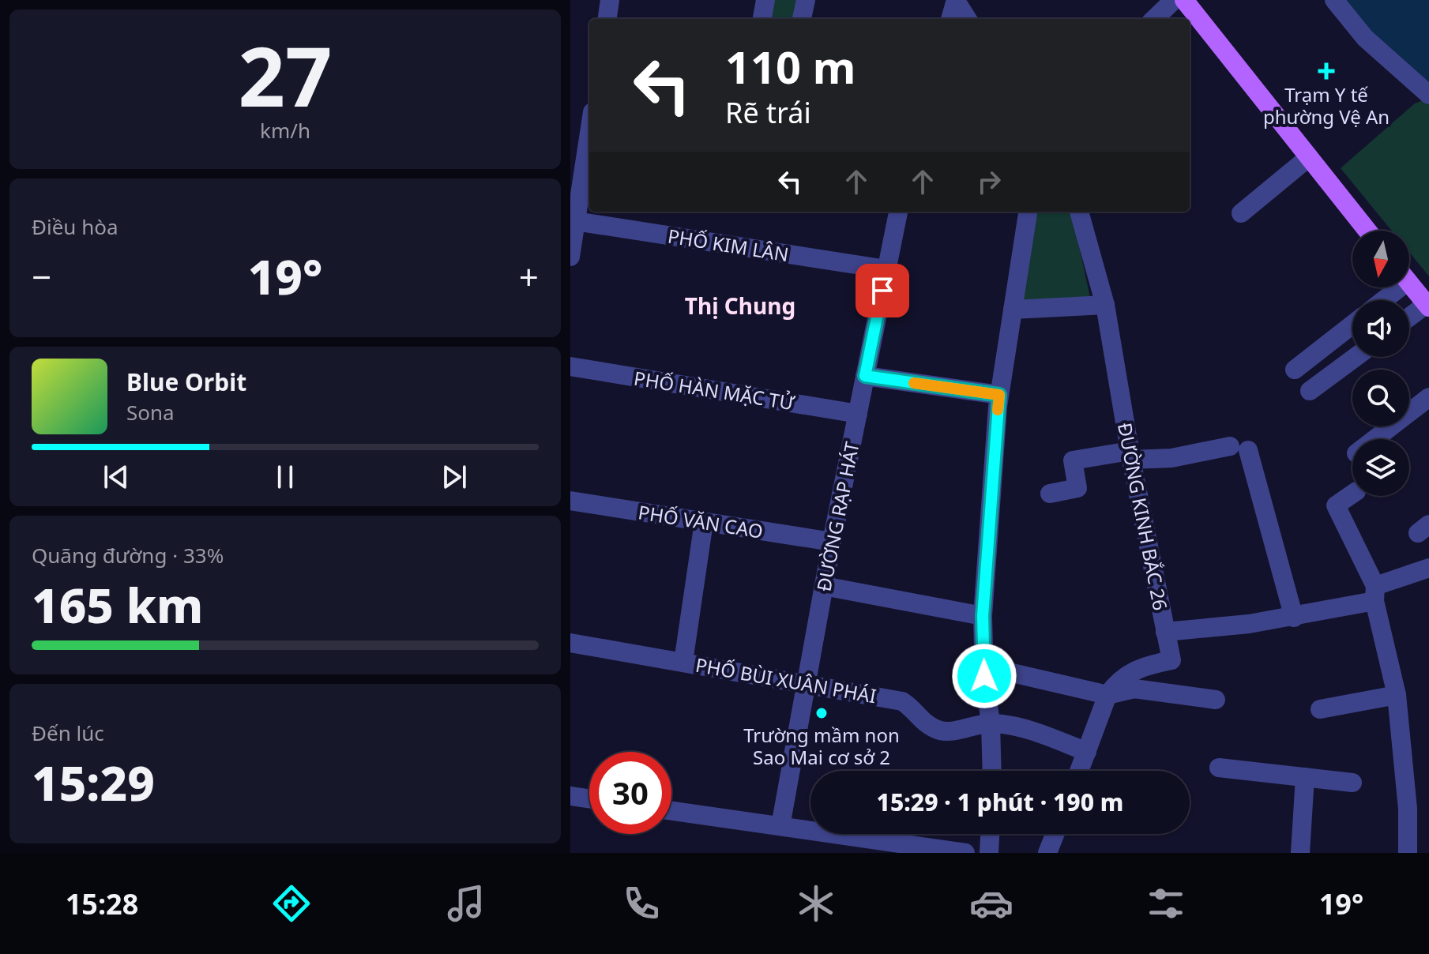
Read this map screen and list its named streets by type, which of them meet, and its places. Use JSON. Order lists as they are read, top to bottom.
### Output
{
  "streets": {
    "street": [
      "PHỐ KIM LÂN",
      "PHỐ HÀN MẶC TỬ",
      "ĐƯỜNG RẠP HÁT",
      "ĐƯỜNG KINH BẮC 26",
      "PHỐ VĂN CAO",
      "PHỐ BÙI XUÂN PHÁI"
    ]
  },
  "crossings": [
    ["PHỐ KIM LÂN", "ĐƯỜNG RẠP HÁT"],
    ["PHỐ HÀN MẶC TỬ", "ĐƯỜNG RẠP HÁT"],
    ["ĐƯỜNG RẠP HÁT", "PHỐ VĂN CAO"],
    ["ĐƯỜNG RẠP HÁT", "PHỐ BÙI XUÂN PHÁI"],
    ["ĐƯỜNG KINH BẮC 26", "PHỐ BÙI XUÂN PHÁI"]
  ],
  "districts": ["Thị Chung"],
  "places": {
    "health": ["Trạm Y tế phường Vệ An"],
    "other": ["Trường mầm non Sao Mai cơ sở 2"]
  },
  "north": "bottom",
  "page": {
    "tile": [
      ["27", "km/h"],
      "Điều hòa",
      ["Quãng đường · 33%", "165 km"],
      ["Đến lúc", "15:29"]
    ],
    "turn": ["110 m", "Rẽ trái"],
    "heat": ["−", "19°", "+"],
    "song": ["Blue Orbit", "Sona"],
    "limit": "30",
    "trip": "15:29 · 1 phút · 190 m",
    "tabs": ["15:28", "19°"]
  }
}
